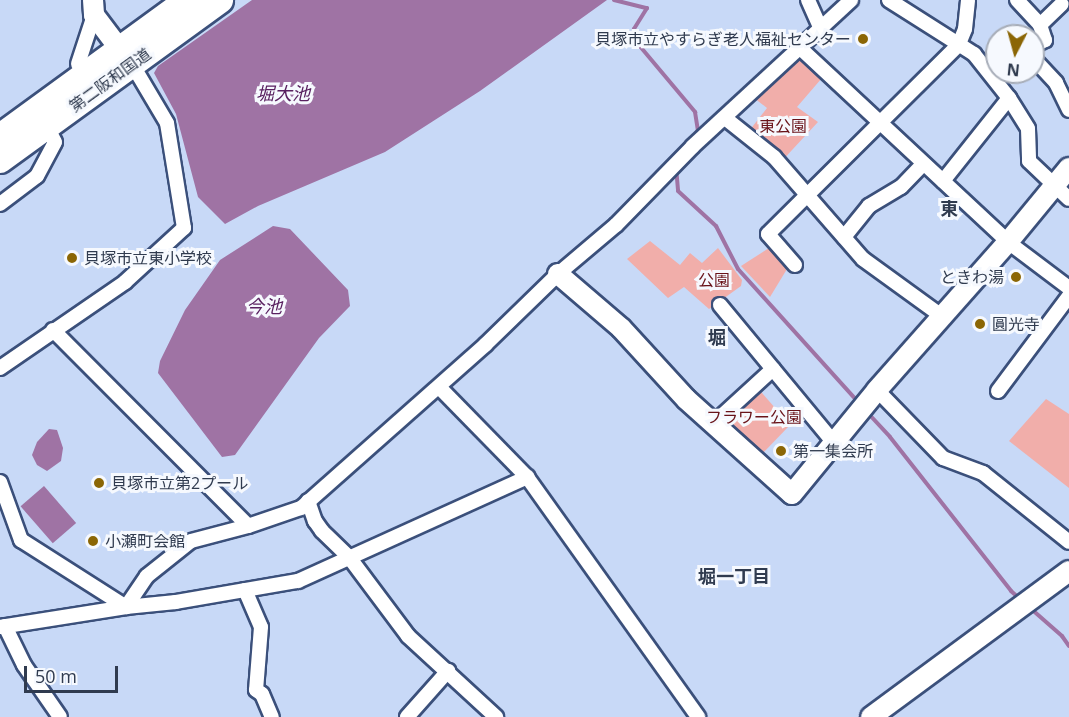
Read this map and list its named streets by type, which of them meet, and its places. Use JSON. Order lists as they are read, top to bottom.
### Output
{
  "streets": {
    "highway": ["第二阪和国道"]
  },
  "districts": ["東", "堀", "堀一丁目"],
  "water": ["堀大池", "今池"],
  "parks": ["東公園", "公園", "フラワー公園"],
  "places": [
    "貝塚市立やすらぎ老人福祉センター",
    "貝塚市立東小学校",
    "ときわ湯",
    "圓光寺",
    "第一集会所",
    "貝塚市立第2プール",
    "小瀬町会館"
  ],
  "scale_bar": "50 m",
  "north": "bottom"
}
